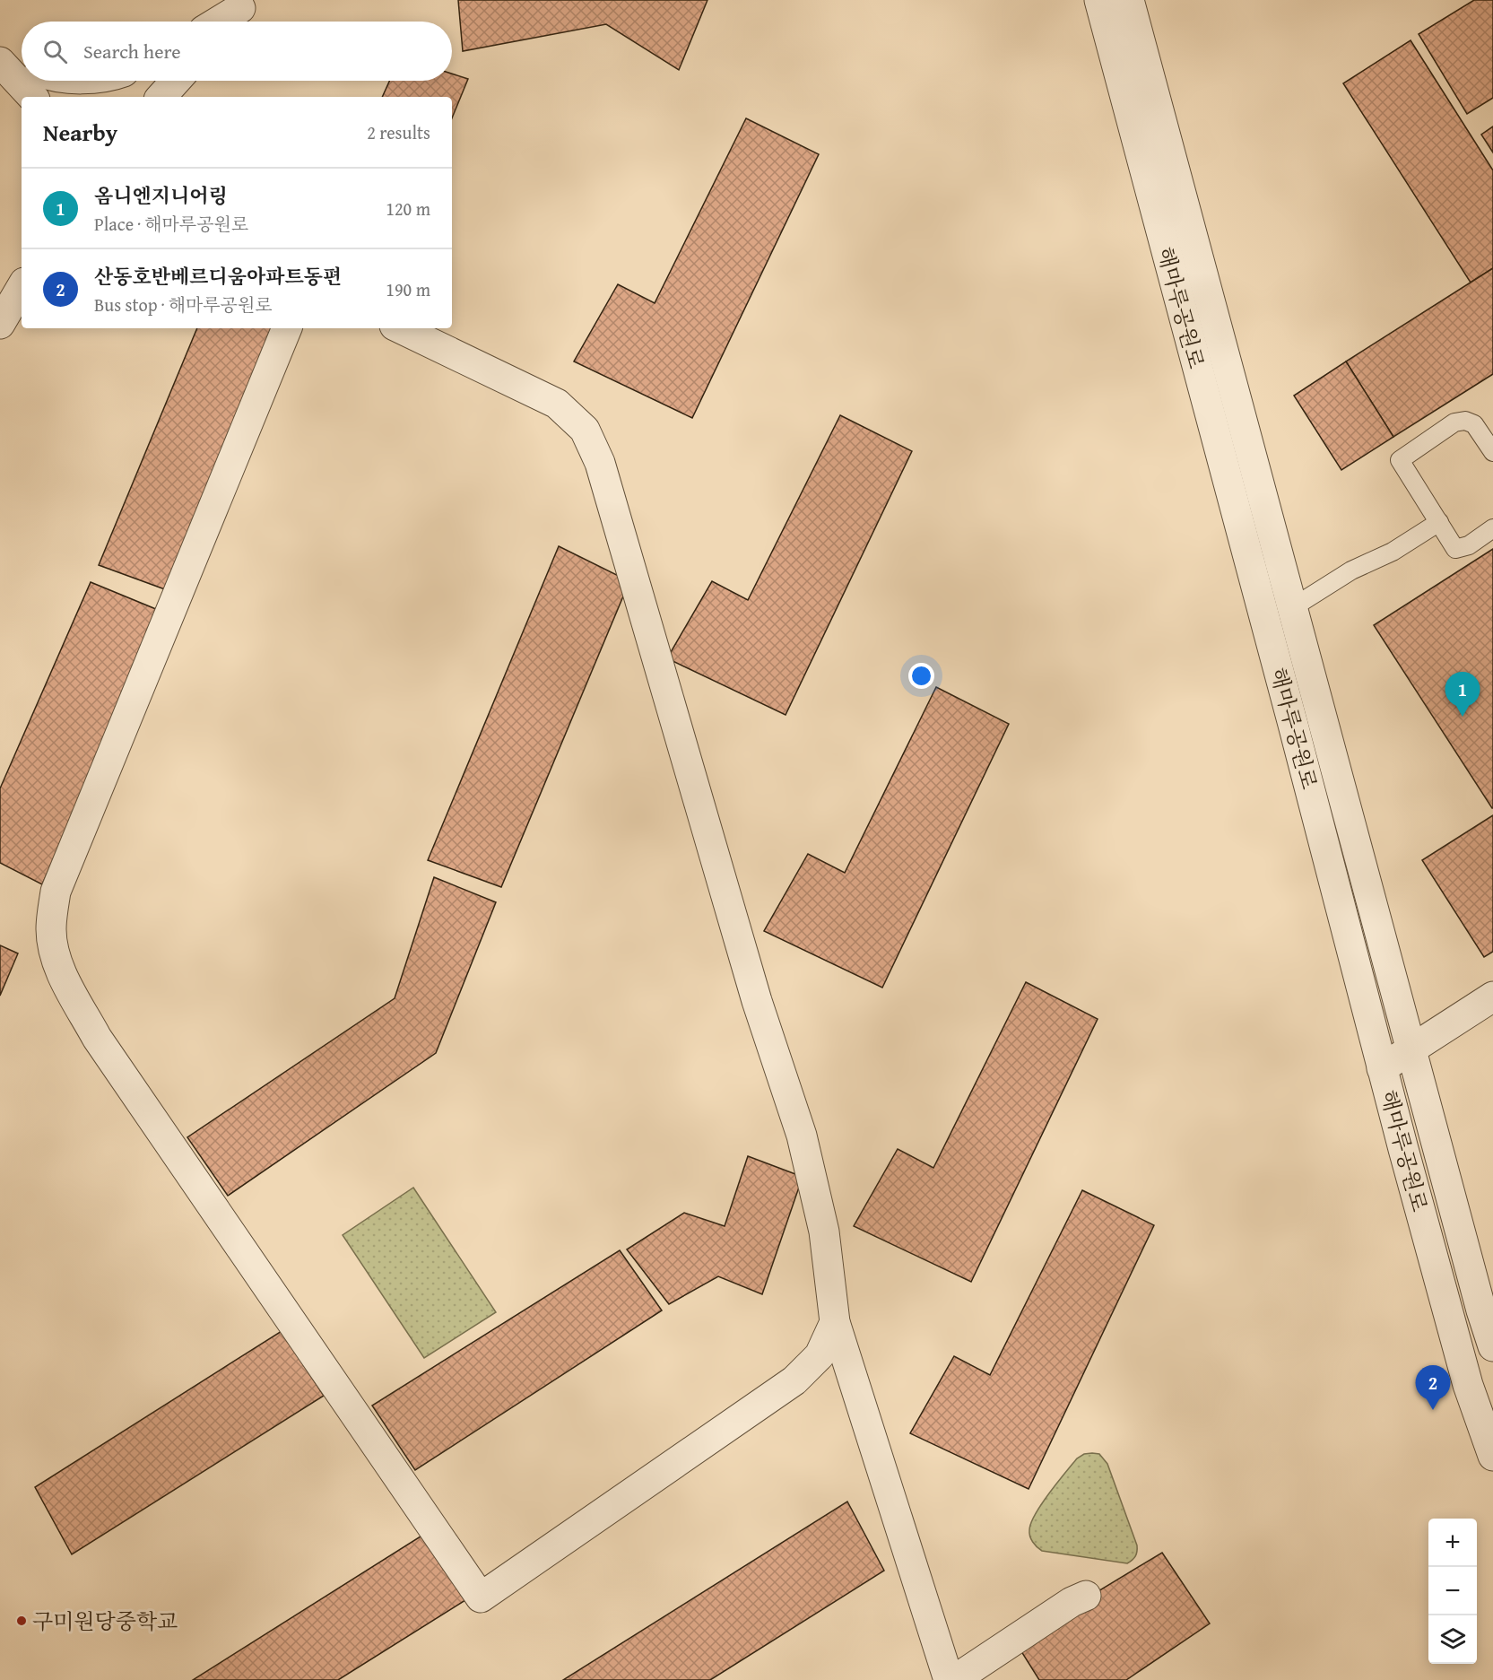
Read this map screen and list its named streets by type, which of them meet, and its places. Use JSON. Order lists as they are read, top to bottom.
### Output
{
  "streets": {
    "street": ["해마루공원로"]
  },
  "places": ["구미원당중학교"],
  "page": {
    "search": "Search here",
    "heading": ["Nearby", "2 results"],
    "list": [
      {
        "mark": "1",
        "name": "옴니엔지니어링",
        "note": "Place · 해마루공원로",
        "value": "120 m"
      },
      {
        "mark": "2",
        "name": "산동호반베르디움아파트동편",
        "note": "Bus stop · 해마루공원로",
        "value": "190 m"
      }
    ],
    "pins": ["1", "2"],
    "map_buttons": ["+", "−"]
  }
}
